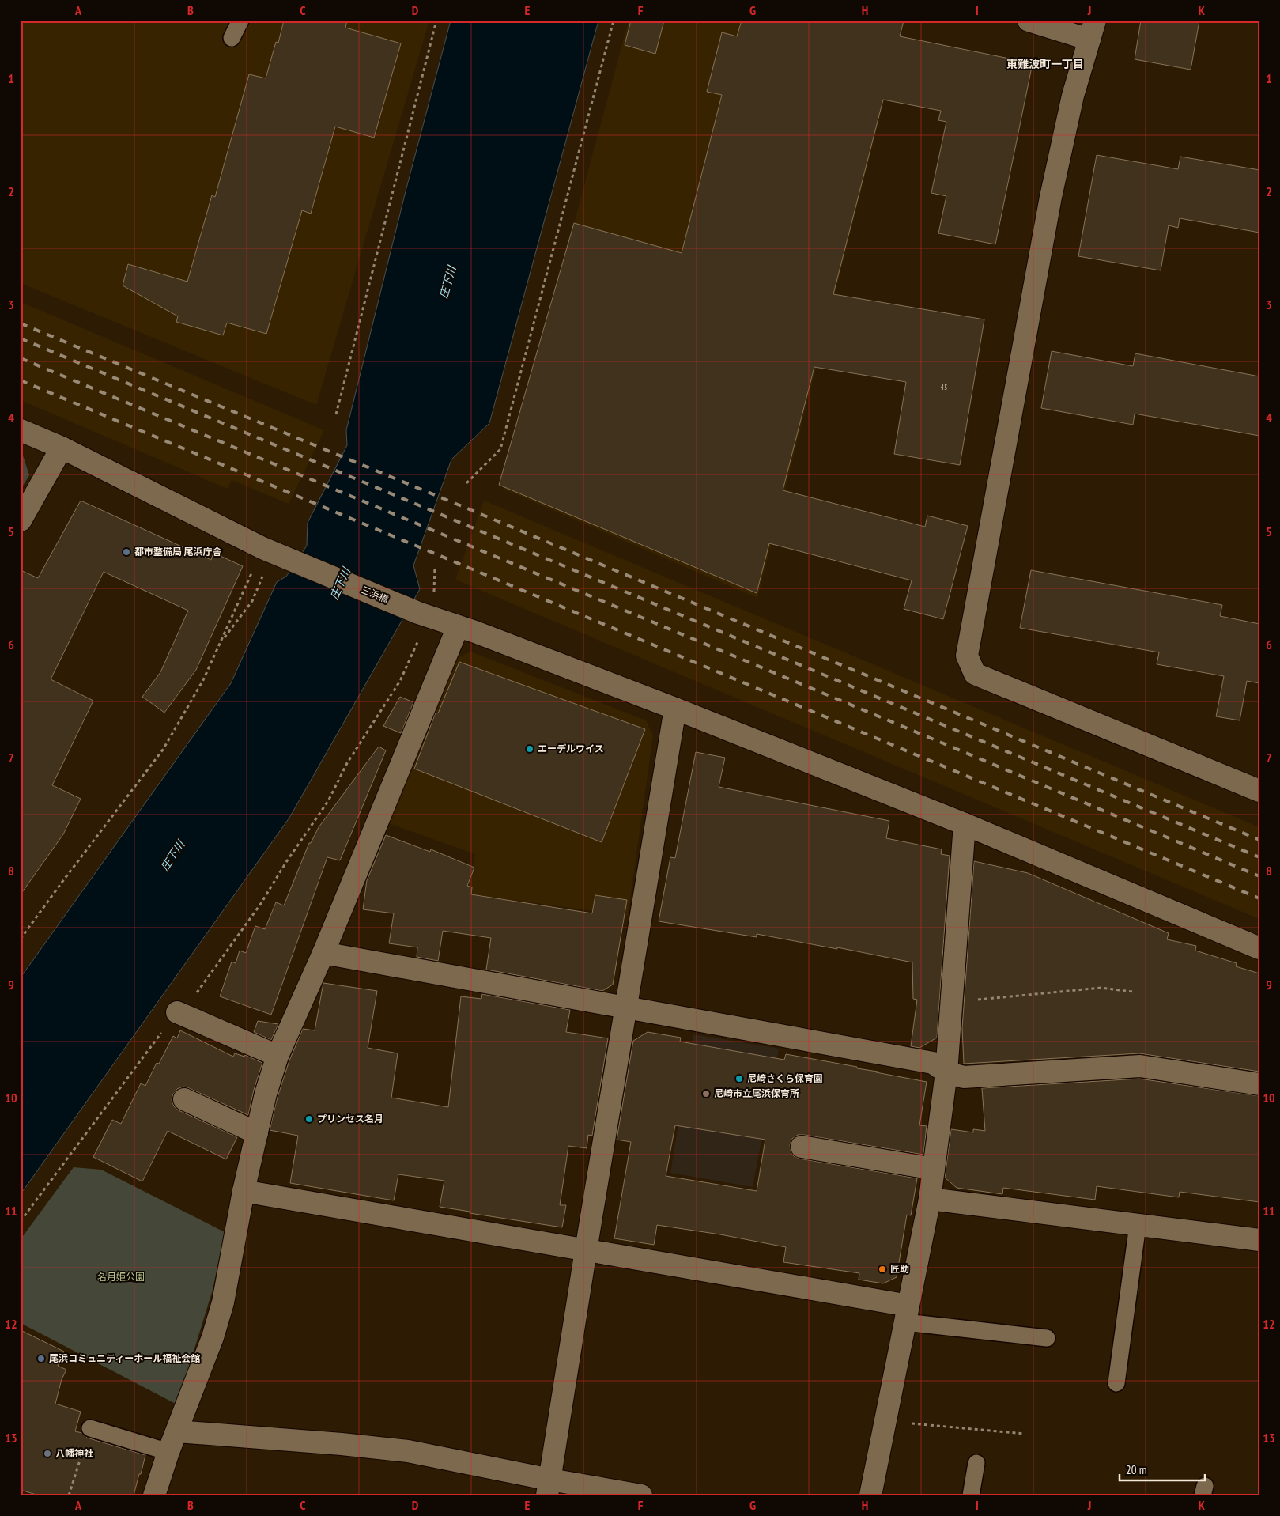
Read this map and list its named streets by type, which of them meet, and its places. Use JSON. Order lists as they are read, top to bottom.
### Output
{
  "streets": {
    "street": ["三浜橋"]
  },
  "districts": ["東難波町一丁目"],
  "water": ["庄下川"],
  "parks": ["名月姫公園"],
  "places": [
    "都市整備局 尾浜庁舎",
    "エーデルワイス",
    "尼崎さくら保育園",
    "尼崎市立尾浜保育所",
    "プリンセス名月",
    "匠助",
    "尾浜コミュニティーホール福祉会館",
    "八幡神社"
  ],
  "house_numbers": ["45"],
  "scale_bar": "20 m",
  "grid": {
    "columns": [
      "A",
      "B",
      "C",
      "D",
      "E",
      "F",
      "G",
      "H",
      "I",
      "J",
      "K"
    ],
    "rows": [
      "1",
      "2",
      "3",
      "4",
      "5",
      "6",
      "7",
      "8",
      "9",
      "10",
      "11",
      "12",
      "13"
    ]
  }
}
